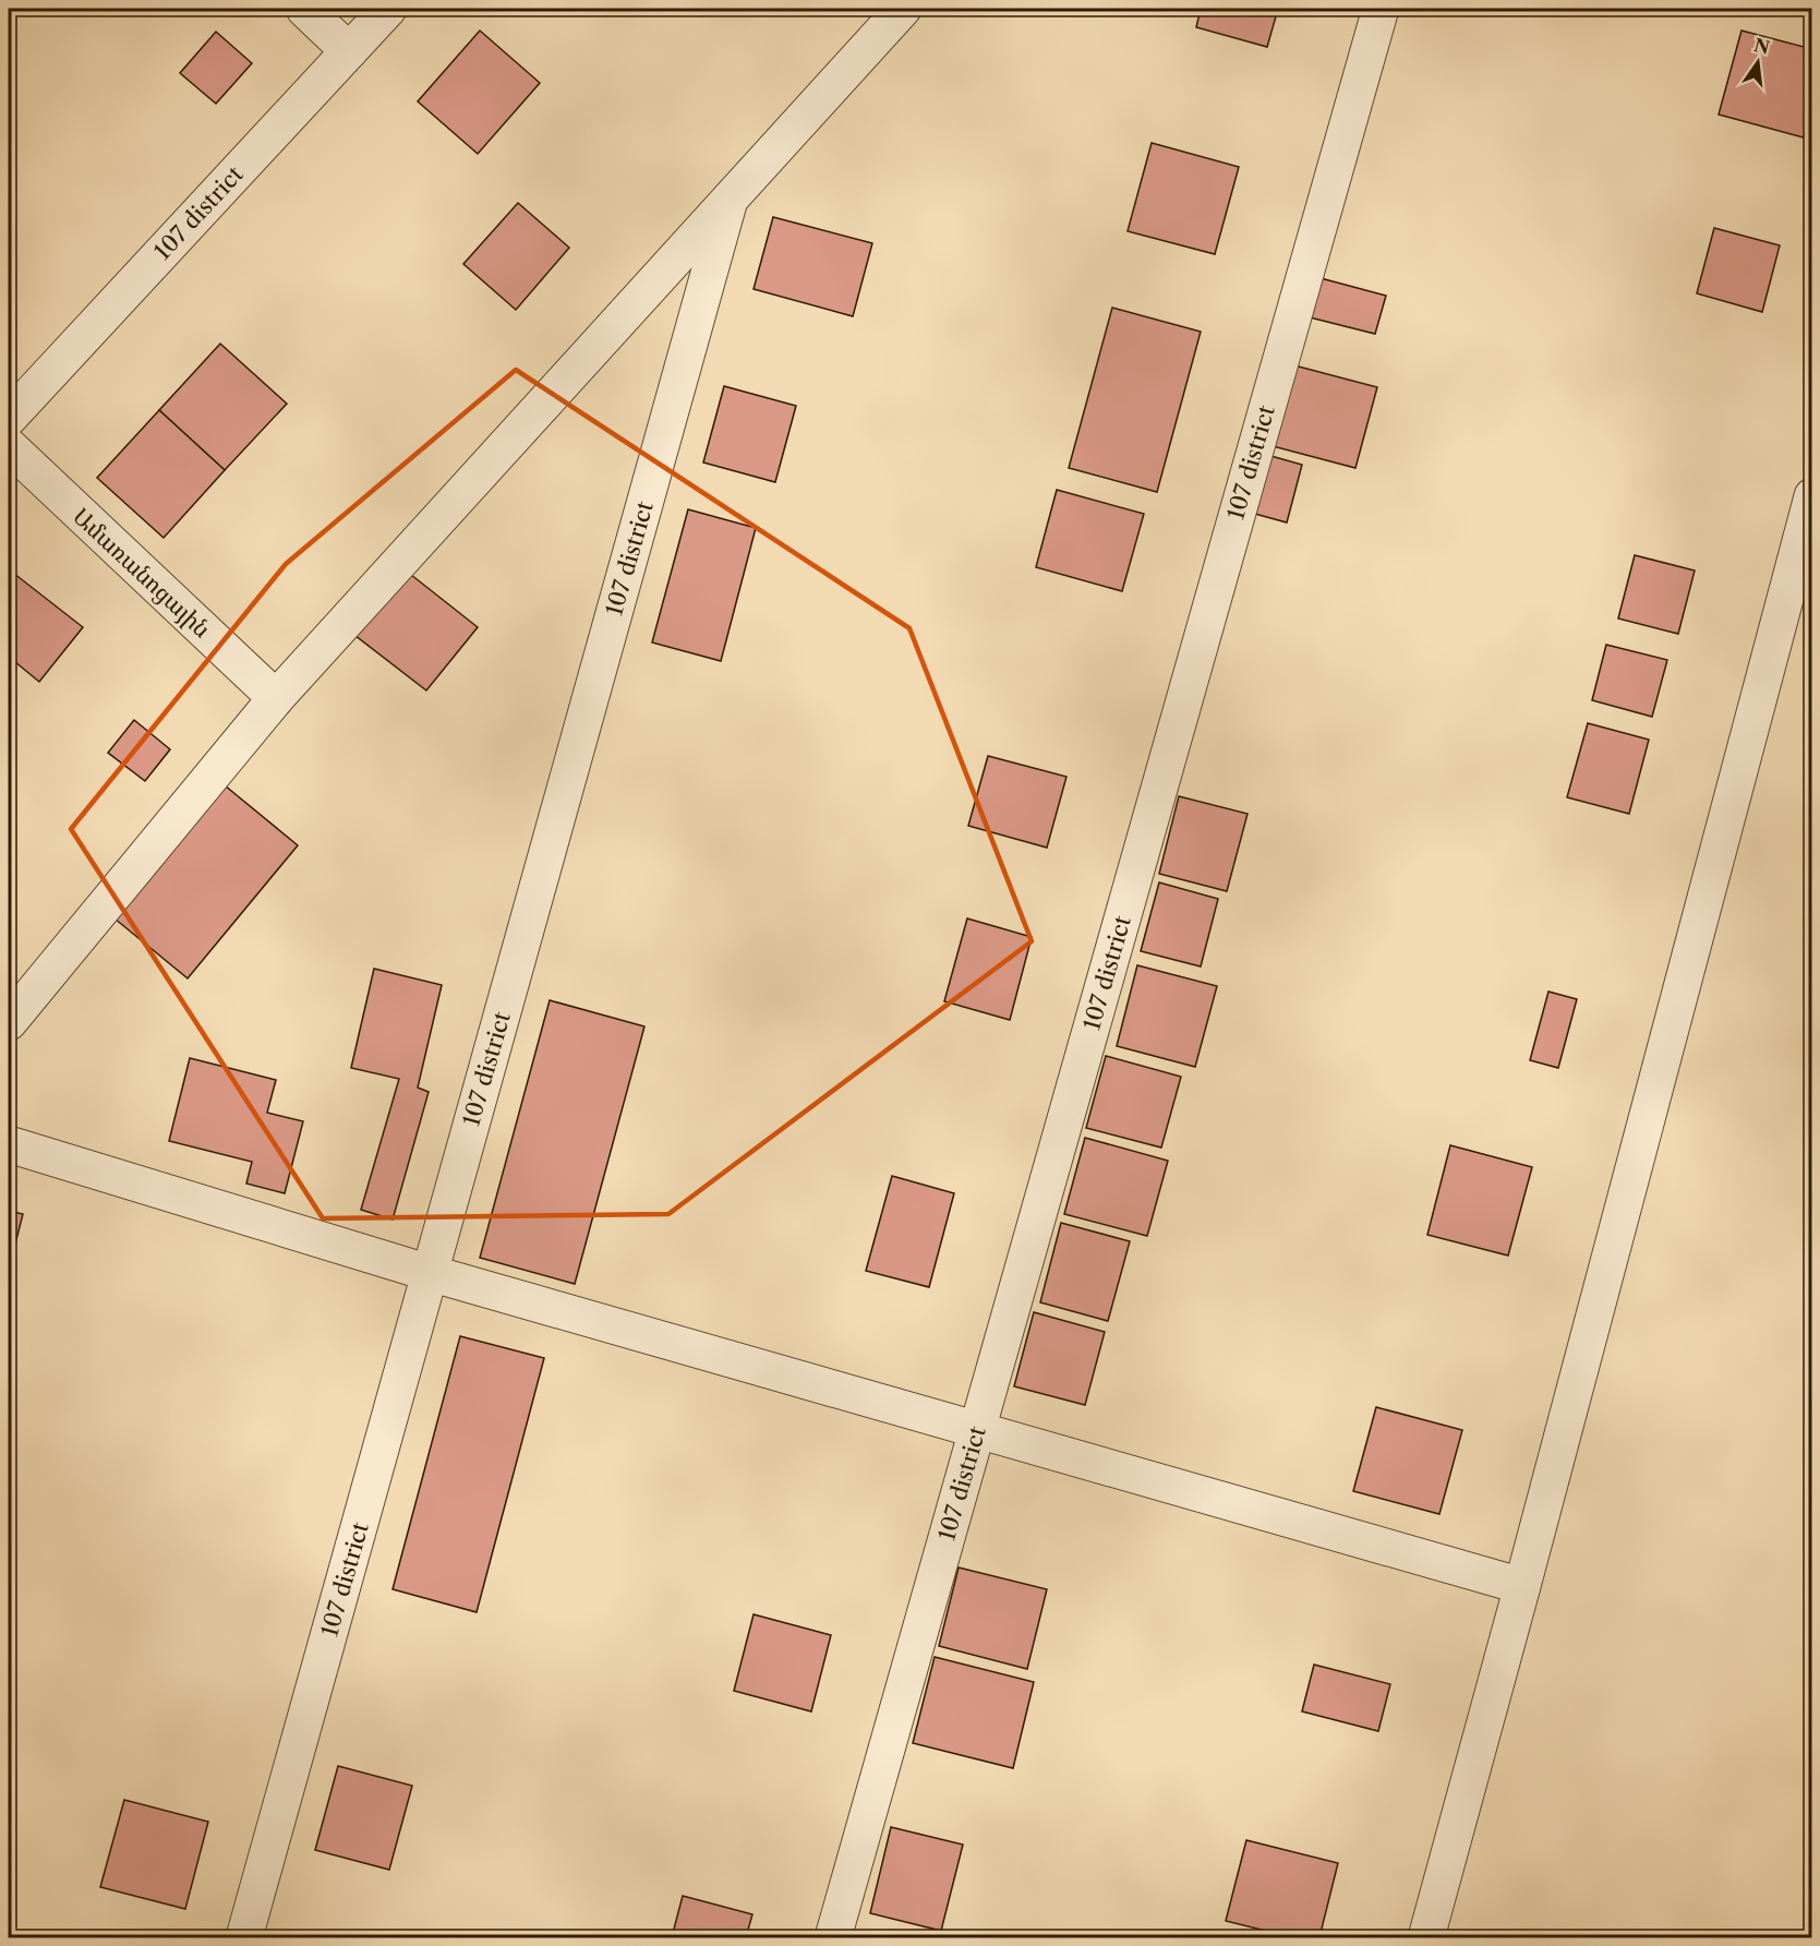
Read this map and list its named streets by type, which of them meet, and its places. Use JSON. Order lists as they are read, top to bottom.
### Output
{
  "streets": {
    "street": ["107 district", "Ամառանոցային"]
  },
  "crossings": [
    ["107 district", "Ամառանոցային"]
  ],
  "north": "top"
}
